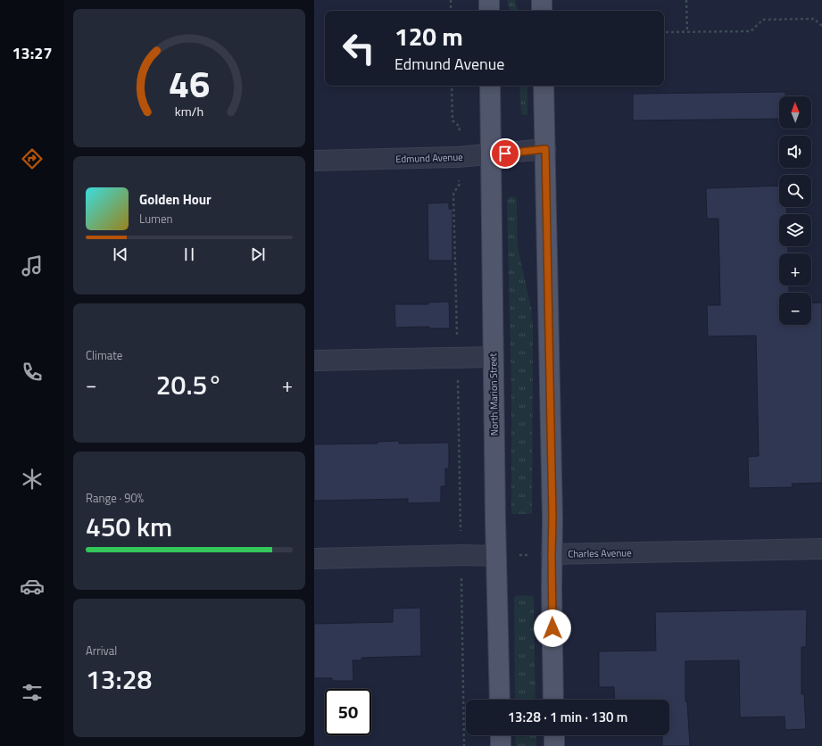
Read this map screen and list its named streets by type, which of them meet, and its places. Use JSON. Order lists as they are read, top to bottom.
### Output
{
  "streets": {
    "main road": ["North Marion Street"],
    "street": ["Edmund Avenue", "Charles Avenue"]
  },
  "crossings": [
    ["Edmund Avenue", "North Marion Street"]
  ],
  "north": "top",
  "page": {
    "tabs": "13:27",
    "turn": ["120 m", "Edmund Avenue"],
    "map_buttons": ["+", "−"],
    "song": ["Golden Hour", "Lumen"],
    "tile": [
      "Climate",
      ["Range · 90%", "450 km"],
      ["Arrival", "13:28"]
    ],
    "heat": ["−", "20.5°", "+"],
    "limit": "50",
    "trip": "13:28 · 1 min · 130 m",
    "gauge": ["46", "km/h"]
  }
}
